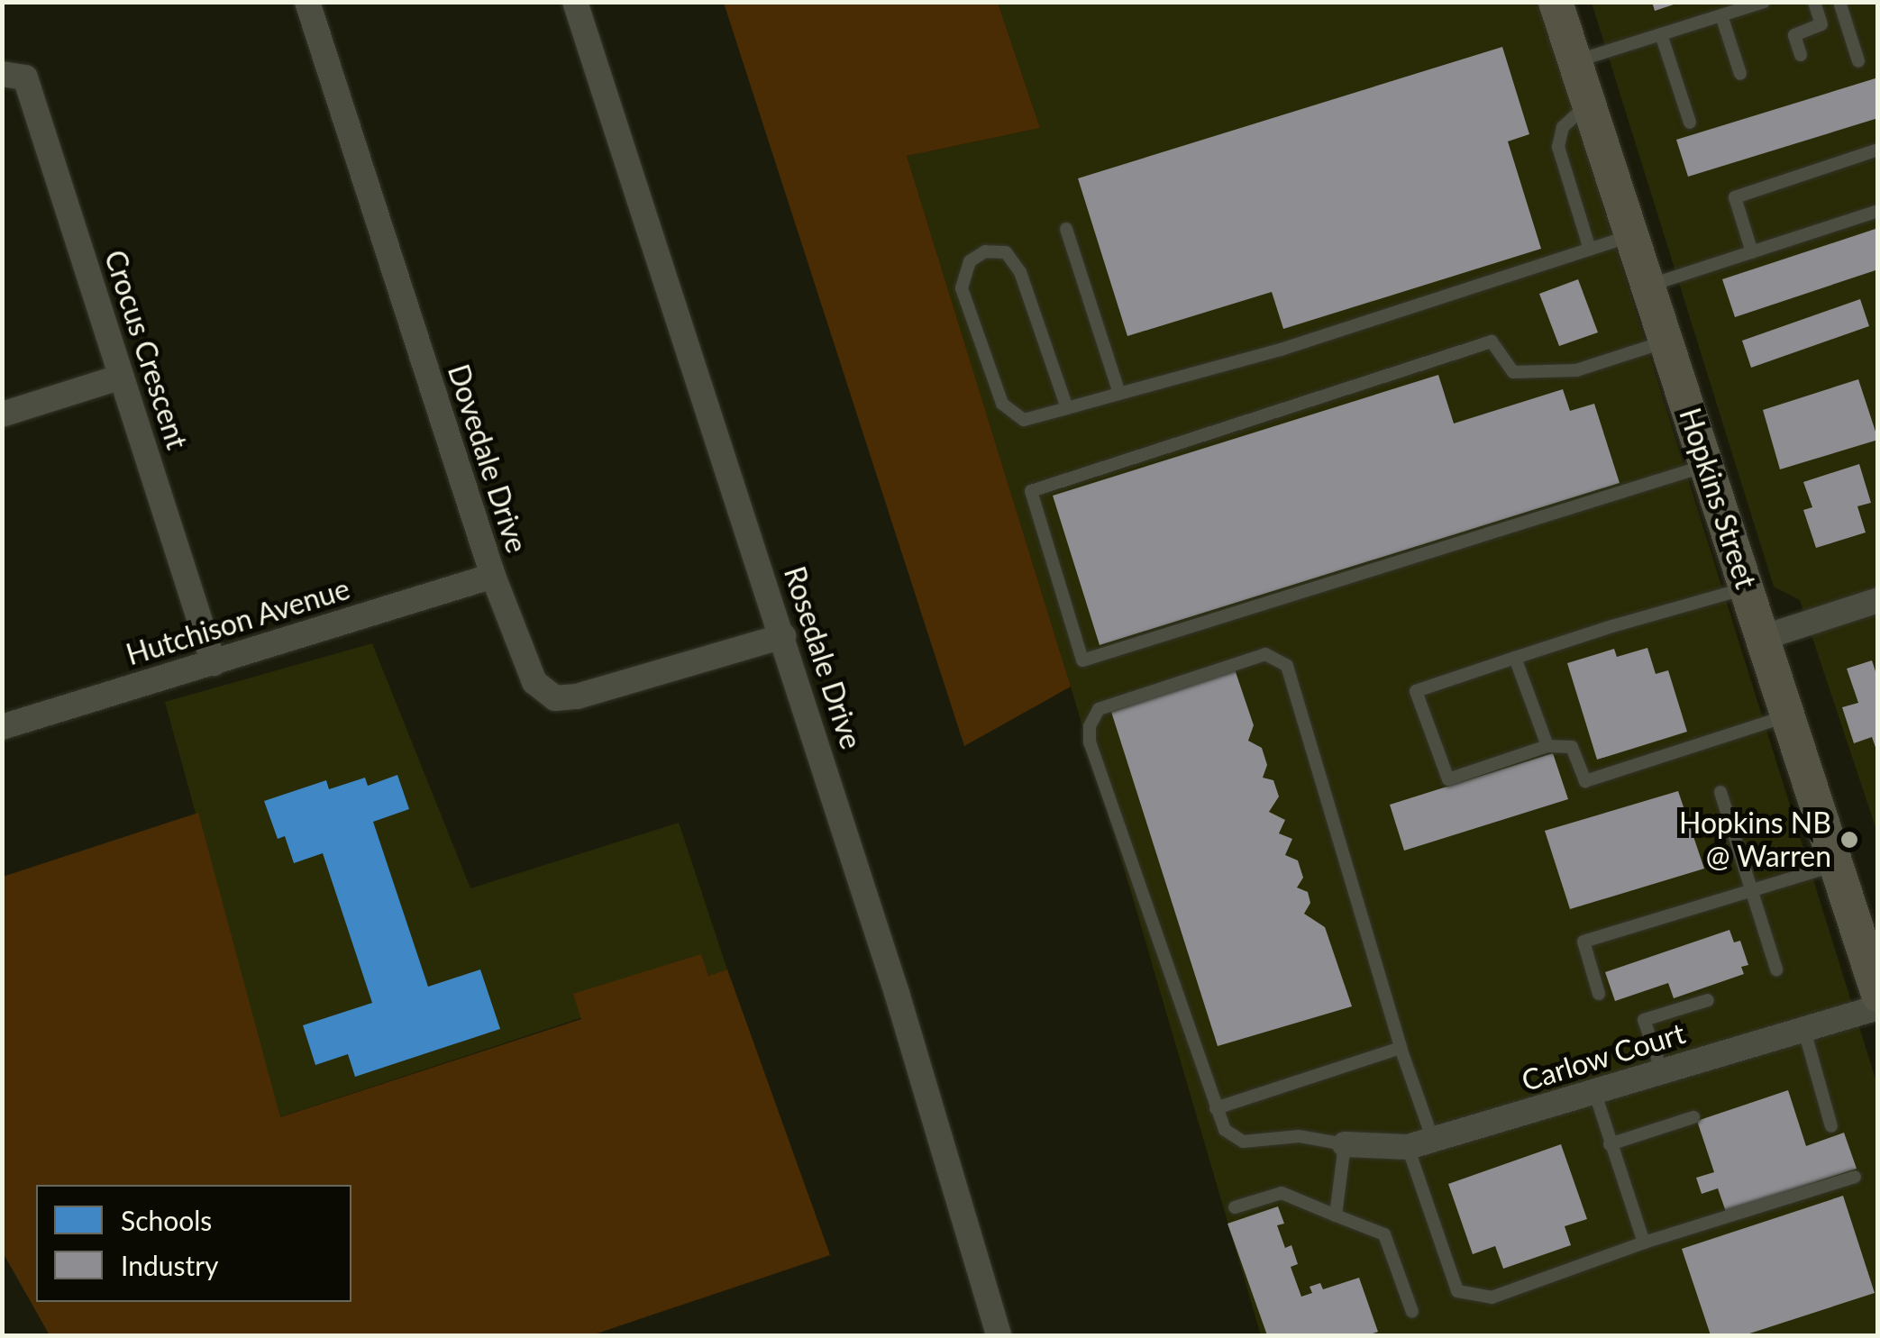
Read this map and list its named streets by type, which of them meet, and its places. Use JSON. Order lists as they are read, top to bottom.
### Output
{
  "streets": {
    "main road": ["Hopkins Street"],
    "street": [
      "Crocus Crescent",
      "Dovedale Drive",
      "Hutchison Avenue",
      "Rosedale Drive",
      "Carlow Court"
    ]
  },
  "crossings": [
    ["Crocus Crescent", "Hutchison Avenue"],
    ["Dovedale Drive", "Hutchison Avenue"],
    ["Dovedale Drive", "Rosedale Drive"],
    ["Hopkins Street", "Carlow Court"]
  ],
  "places": ["Hopkins NB @ Warren"],
  "legend": ["Schools", "Industry"]
}
